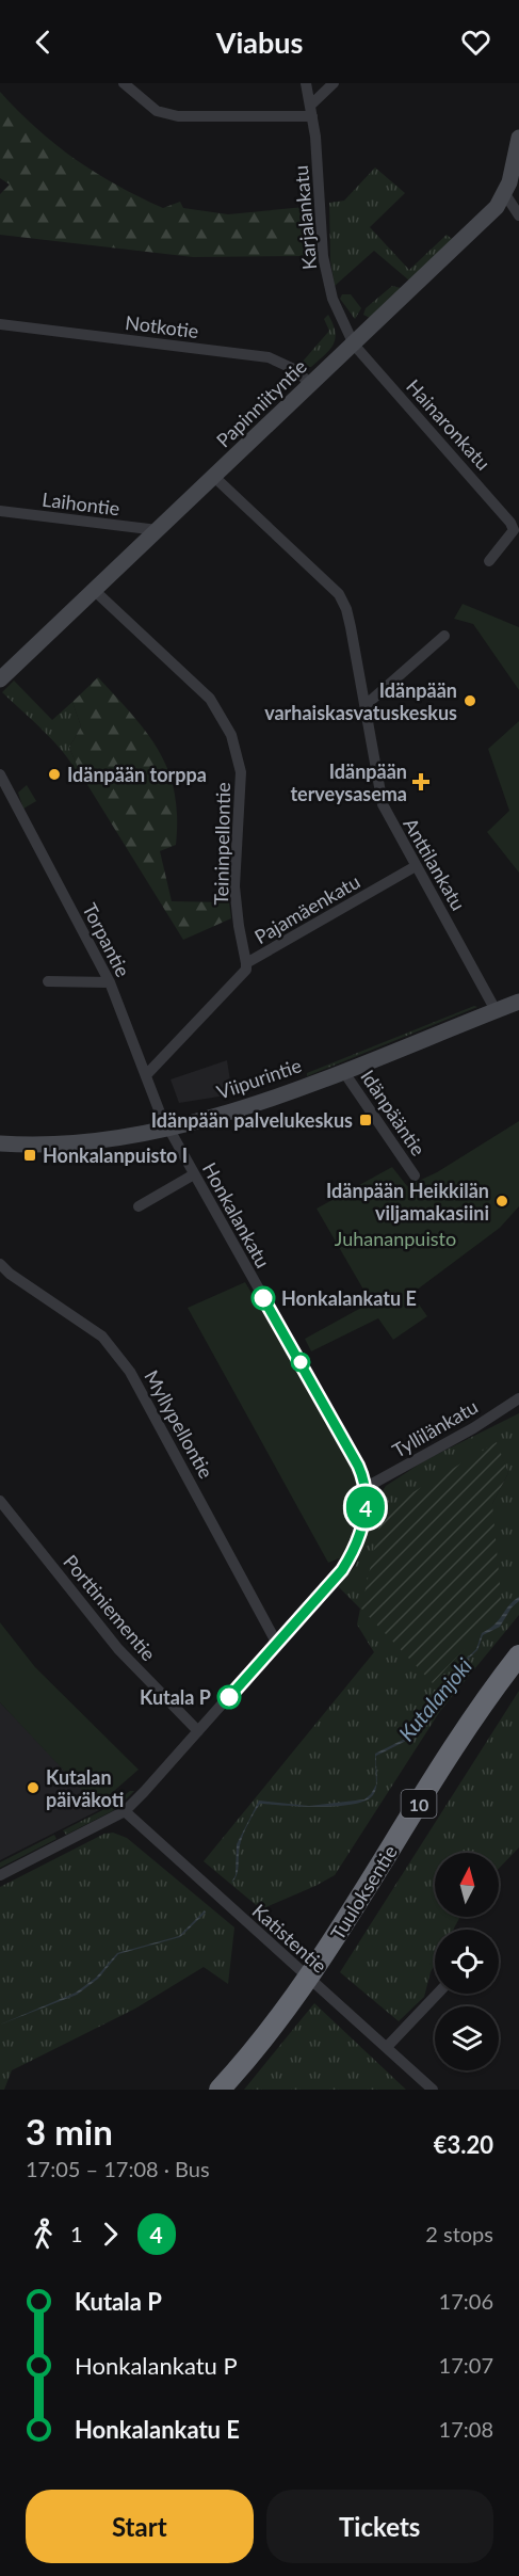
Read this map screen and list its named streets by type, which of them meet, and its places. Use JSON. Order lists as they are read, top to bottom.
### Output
{
  "streets": {
    "highway": ["10", "Tuuloksentie"],
    "street": [
      "Karjalankatu",
      "Notkotie",
      "Papinniityntie",
      "Hainaronkatu",
      "Laihontie",
      "Teininpellontie",
      "Anttilankatu",
      "Pajamäenkatu",
      "Torpantie",
      "Viipurintie",
      "Idänpääntie",
      "Honkalankatu",
      "Myllypellontie",
      "Tyllilänkatu",
      "Porttiniementie",
      "Katistentie"
    ]
  },
  "crossings": [
    ["Karjalankatu", "Papinniityntie"],
    ["Karjalankatu", "Hainaronkatu"],
    ["Notkotie", "Papinniityntie"],
    ["Papinniityntie", "Hainaronkatu"],
    ["Papinniityntie", "Laihontie"],
    ["Papinniityntie", "Teininpellontie"],
    ["Papinniityntie", "Anttilankatu"],
    ["Teininpellontie", "Pajamäenkatu"],
    ["Anttilankatu", "Pajamäenkatu"],
    ["Anttilankatu", "Viipurintie"],
    ["Pajamäenkatu", "Torpantie"],
    ["Torpantie", "Viipurintie"],
    ["Torpantie", "Honkalankatu"],
    ["Viipurintie", "Idänpääntie"],
    ["Viipurintie", "Honkalankatu"],
    ["Honkalankatu", "Tyllilänkatu"]
  ],
  "water": ["Kutalanjoki"],
  "parks": ["Juhananpuisto"],
  "places": {
    "other": [
      "Idänpään varhaiskasvatuskeskus",
      "Idänpään torppa",
      "Idänpään Heikkilän viljamakasiini",
      "Honkalankatu E",
      "Kutala P",
      "Kutalan päiväkoti"
    ],
    "health": ["Idänpään terveysasema"],
    "transit": ["Idänpään palvelukeskus", "Honkalanpuisto I"]
  },
  "lines": ["bus line 4"],
  "north": "top",
  "page": {
    "header": "Viabus",
    "on_map": "4",
    "heading": ["3 min", "17:05 – 17:08 · Bus", "€3.20"],
    "legs": ["1", "4", "2 stops"],
    "list": [
      {
        "name": "Kutala P",
        "value": "17:06"
      },
      {
        "name": "Honkalankatu P",
        "value": "17:07"
      },
      {
        "name": "Honkalankatu E",
        "value": "17:08"
      }
    ],
    "buttons": ["Start", "Tickets"]
  }
}
